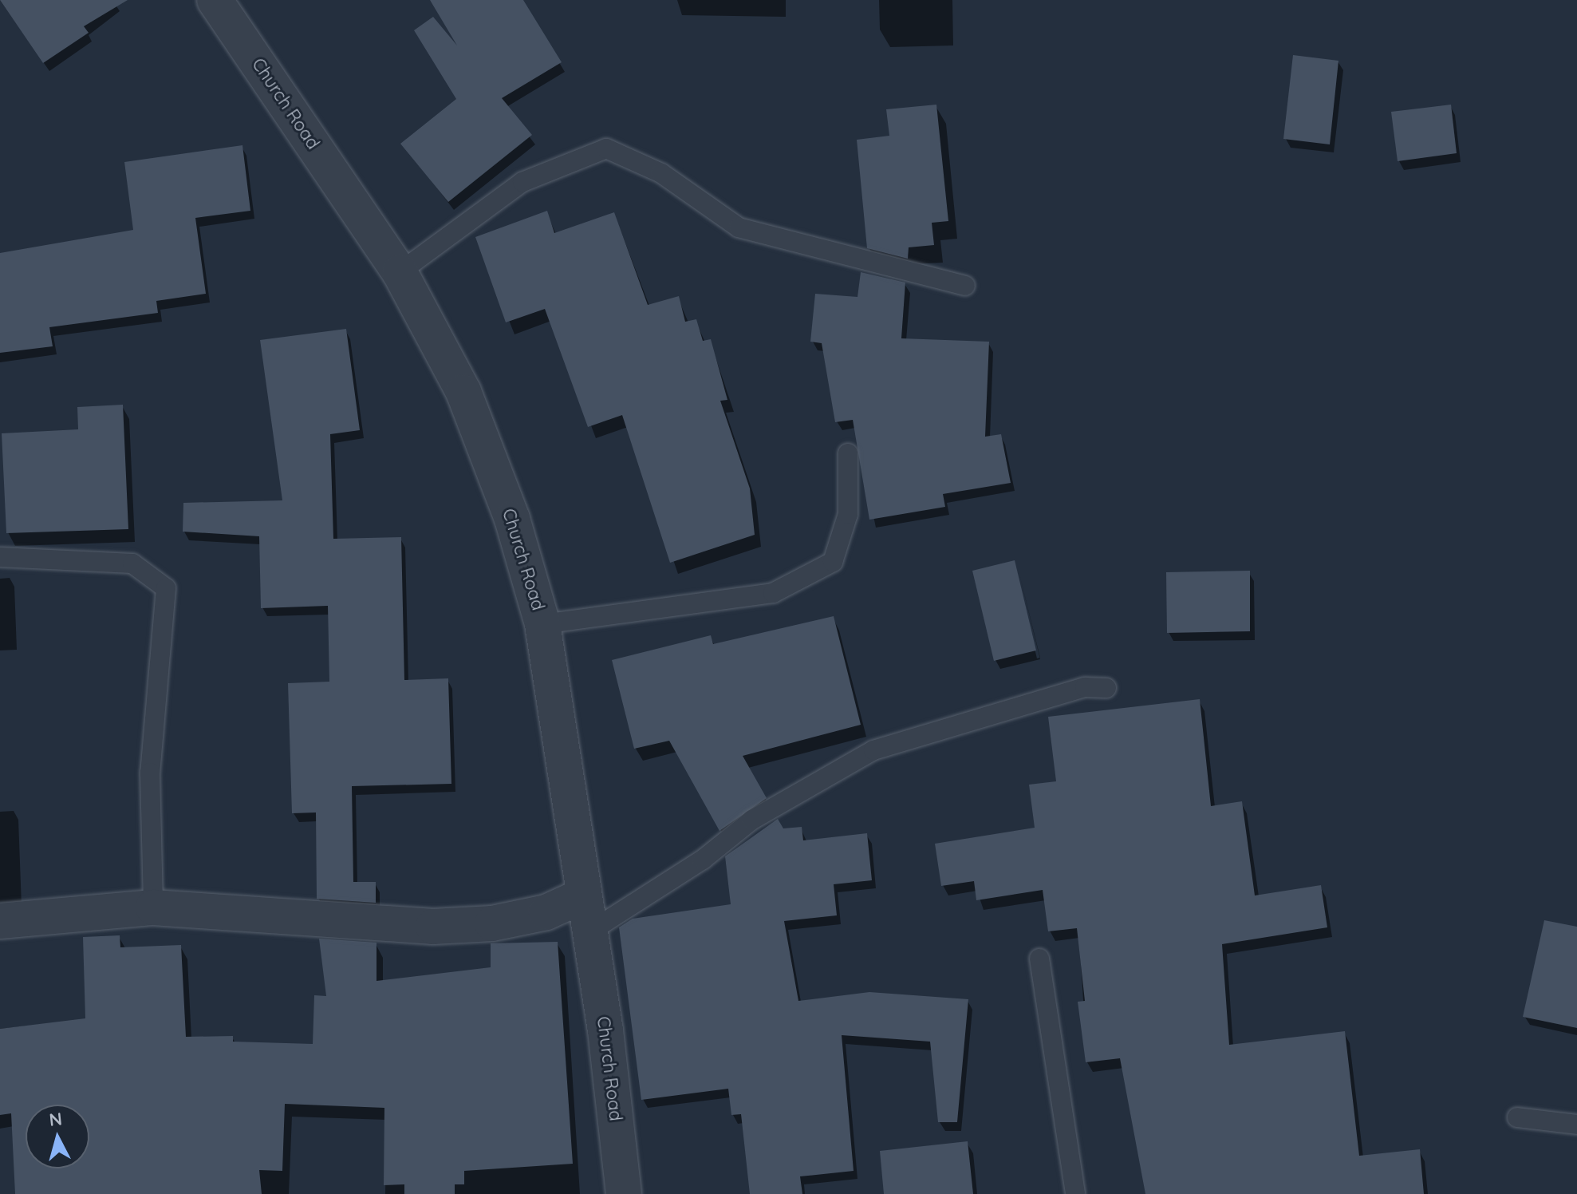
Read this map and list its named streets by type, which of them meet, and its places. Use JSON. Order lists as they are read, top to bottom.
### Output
{
  "streets": {
    "street": ["Church Road"]
  },
  "north": "top"
}
